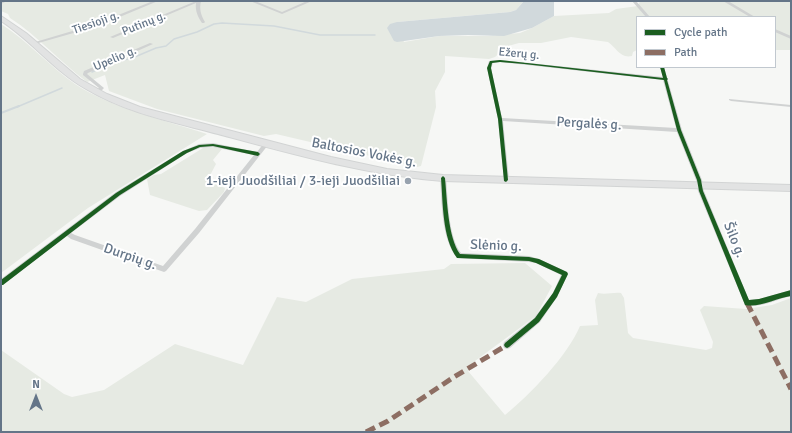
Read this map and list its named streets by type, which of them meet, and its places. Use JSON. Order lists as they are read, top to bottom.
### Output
{
  "streets": {
    "main road": ["Baltosios Vokės g."],
    "street": [
      "Tiesioji g.",
      "Putinų g.",
      "Ežerų g.",
      "Upelio g.",
      "Pergalės g.",
      "Šilo g.",
      "Slėnio g.",
      "Durpių g."
    ]
  },
  "crossings": [
    ["Tiesioji g.", "Baltosios Vokės g."],
    ["Ežerų g.", "Pergalės g."],
    ["Ežerų g.", "Baltosios Vokės g."],
    ["Ežerų g.", "Šilo g."],
    ["Upelio g.", "Baltosios Vokės g."],
    ["Pergalės g.", "Šilo g."],
    ["Baltosios Vokės g.", "Šilo g."],
    ["Baltosios Vokės g.", "Slėnio g."],
    ["Baltosios Vokės g.", "Durpių g."]
  ],
  "places": ["1-ieji Juodšiliai / 3-ieji Juodšiliai"],
  "legend": ["Cycle path", "Path"],
  "north": "top"
}
